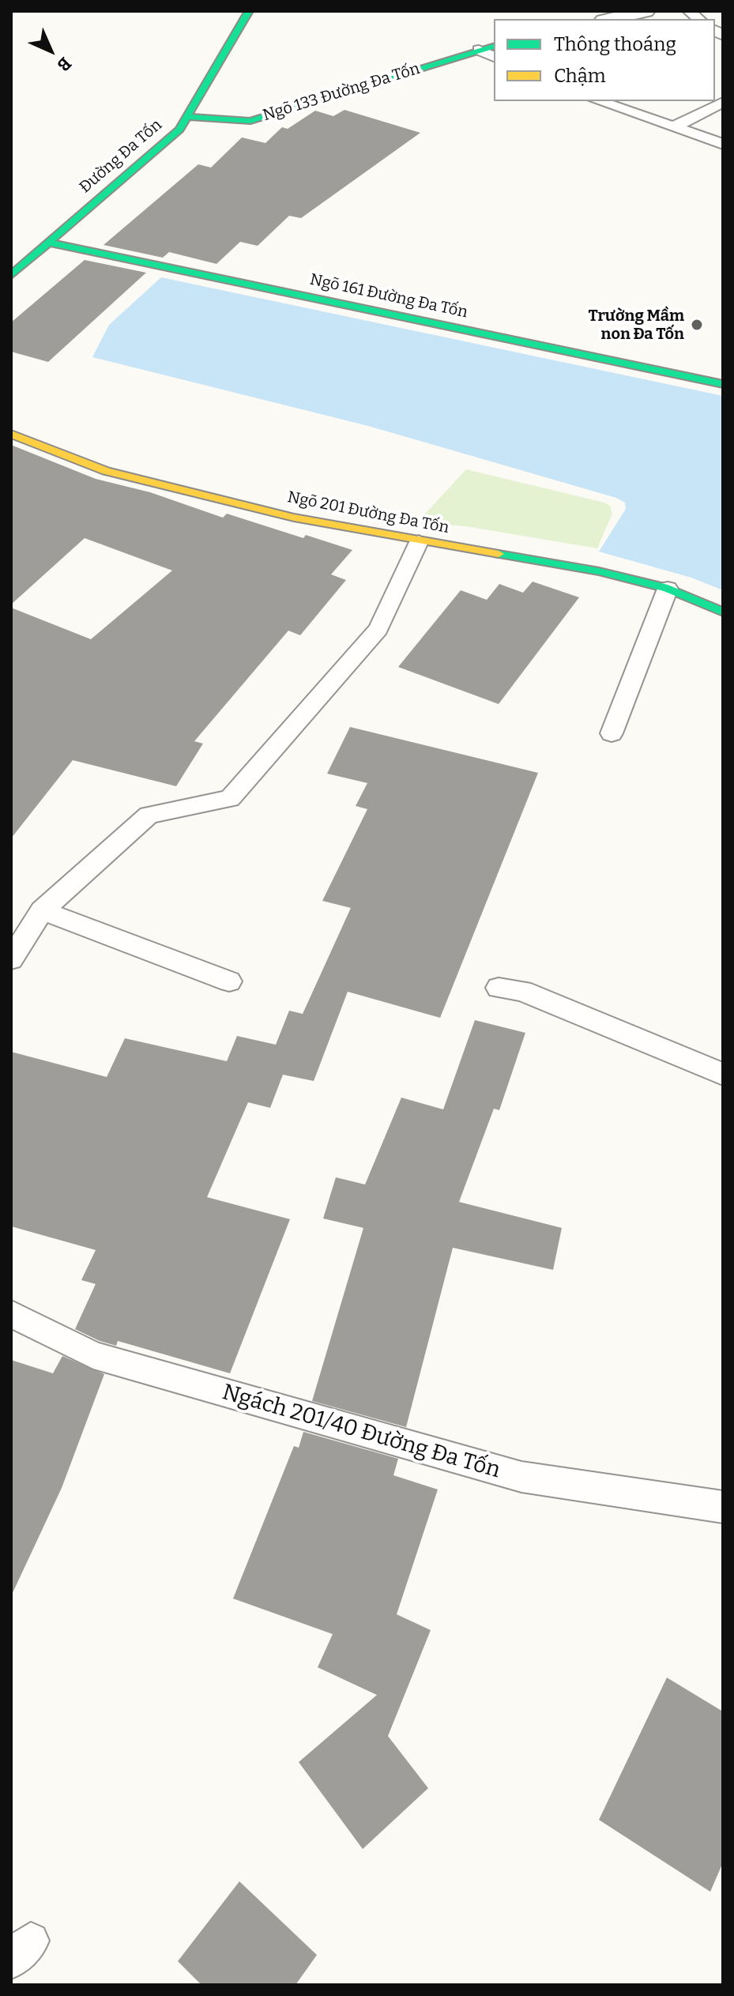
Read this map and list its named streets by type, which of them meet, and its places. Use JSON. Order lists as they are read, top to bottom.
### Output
{
  "streets": {
    "street": [
      "Ngõ 133 Đường Đa Tốn",
      "Đường Đa Tốn",
      "Ngõ 161 Đường Đa Tốn",
      "Ngõ 201 Đường Đa Tốn"
    ],
    "lane": ["Ngách 201/40 Đường Đa Tốn"]
  },
  "crossings": [
    ["Ngõ 133 Đường Đa Tốn", "Đường Đa Tốn"],
    ["Đường Đa Tốn", "Ngõ 161 Đường Đa Tốn"]
  ],
  "places": ["Trường Mầm non Đa Tốn"],
  "legend": ["Thông thoáng", "Chậm"],
  "north": "bottom right"
}
